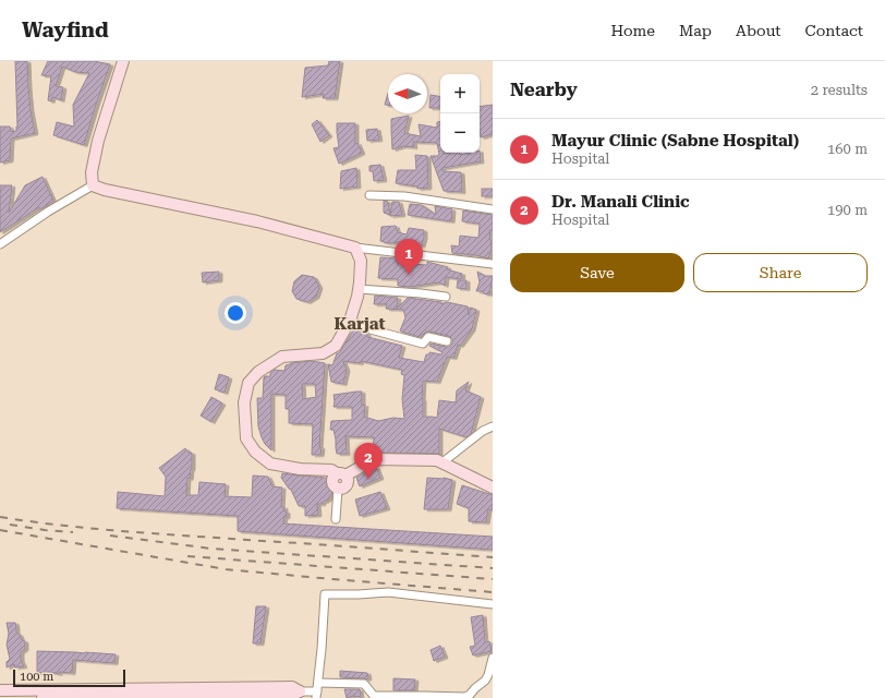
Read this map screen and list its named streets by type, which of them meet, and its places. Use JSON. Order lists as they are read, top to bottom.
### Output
{
  "districts": ["Karjat"],
  "scale_bar": "100 m",
  "north": "left",
  "page": {
    "header": "Wayfind",
    "nav": [
      "Home",
      "Map",
      "About",
      "Contact"
    ],
    "heading": ["Nearby", "2 results"],
    "map_buttons": ["+", "−"],
    "list": [
      {
        "mark": "1",
        "name": "Mayur Clinic (Sabne Hospital)",
        "note": "Hospital",
        "value": "160 m"
      },
      {
        "mark": "2",
        "name": "Dr. Manali Clinic",
        "note": "Hospital",
        "value": "190 m"
      }
    ],
    "pins": ["1", "2"],
    "buttons": ["Save", "Share"],
    "scale": "100 m"
  }
}
